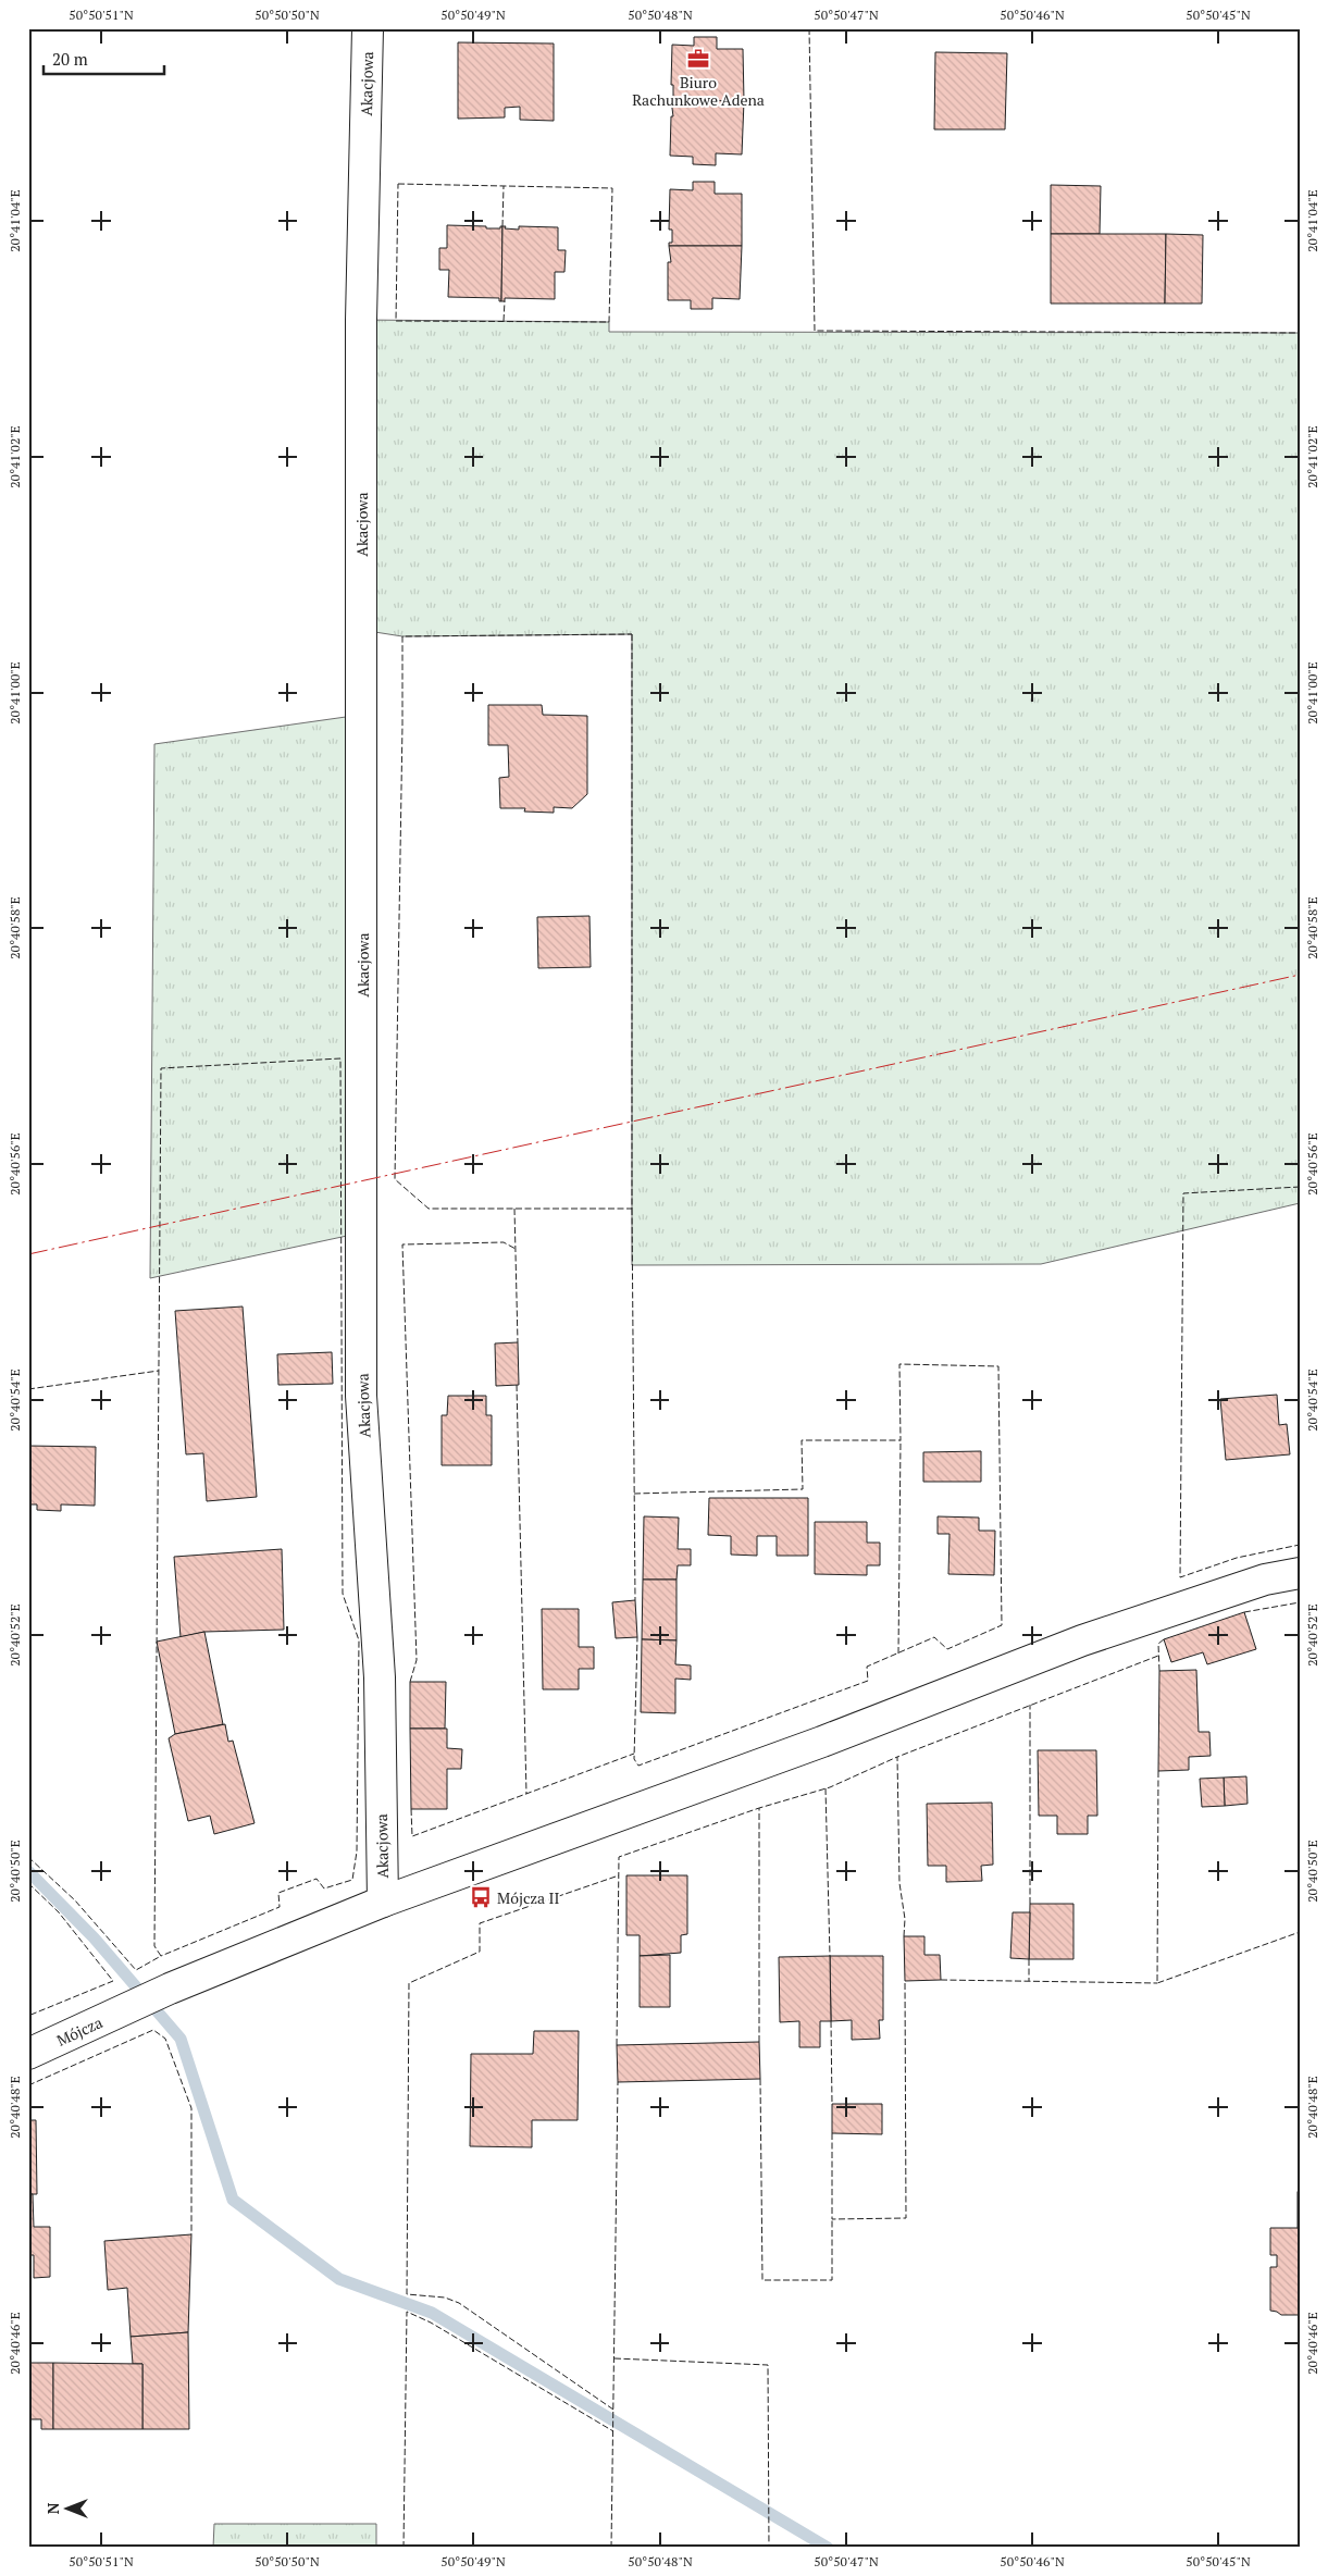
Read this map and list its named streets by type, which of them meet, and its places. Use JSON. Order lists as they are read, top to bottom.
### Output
{
  "streets": {
    "street": ["Akacjowa", "Mójcza"]
  },
  "crossings": [
    ["Akacjowa", "Mójcza"]
  ],
  "places": {
    "office": ["Biuro Rachunkowe Adena"],
    "bus stop": ["Mójcza II"]
  },
  "scale_bar": "20 m",
  "north": "left",
  "coordinates": [
    "50°50'51\"N",
    "50°50'50\"N",
    "50°50'49\"N",
    "50°50'48\"N",
    "50°50'47\"N",
    "50°50'46\"N",
    "50°50'45\"N",
    "20°41'04\"E",
    "20°41'02\"E",
    "20°41'00\"E",
    "20°40'58\"E",
    "20°40'56\"E",
    "20°40'54\"E",
    "20°40'52\"E",
    "20°40'50\"E",
    "20°40'48\"E",
    "20°40'46\"E"
  ]
}
